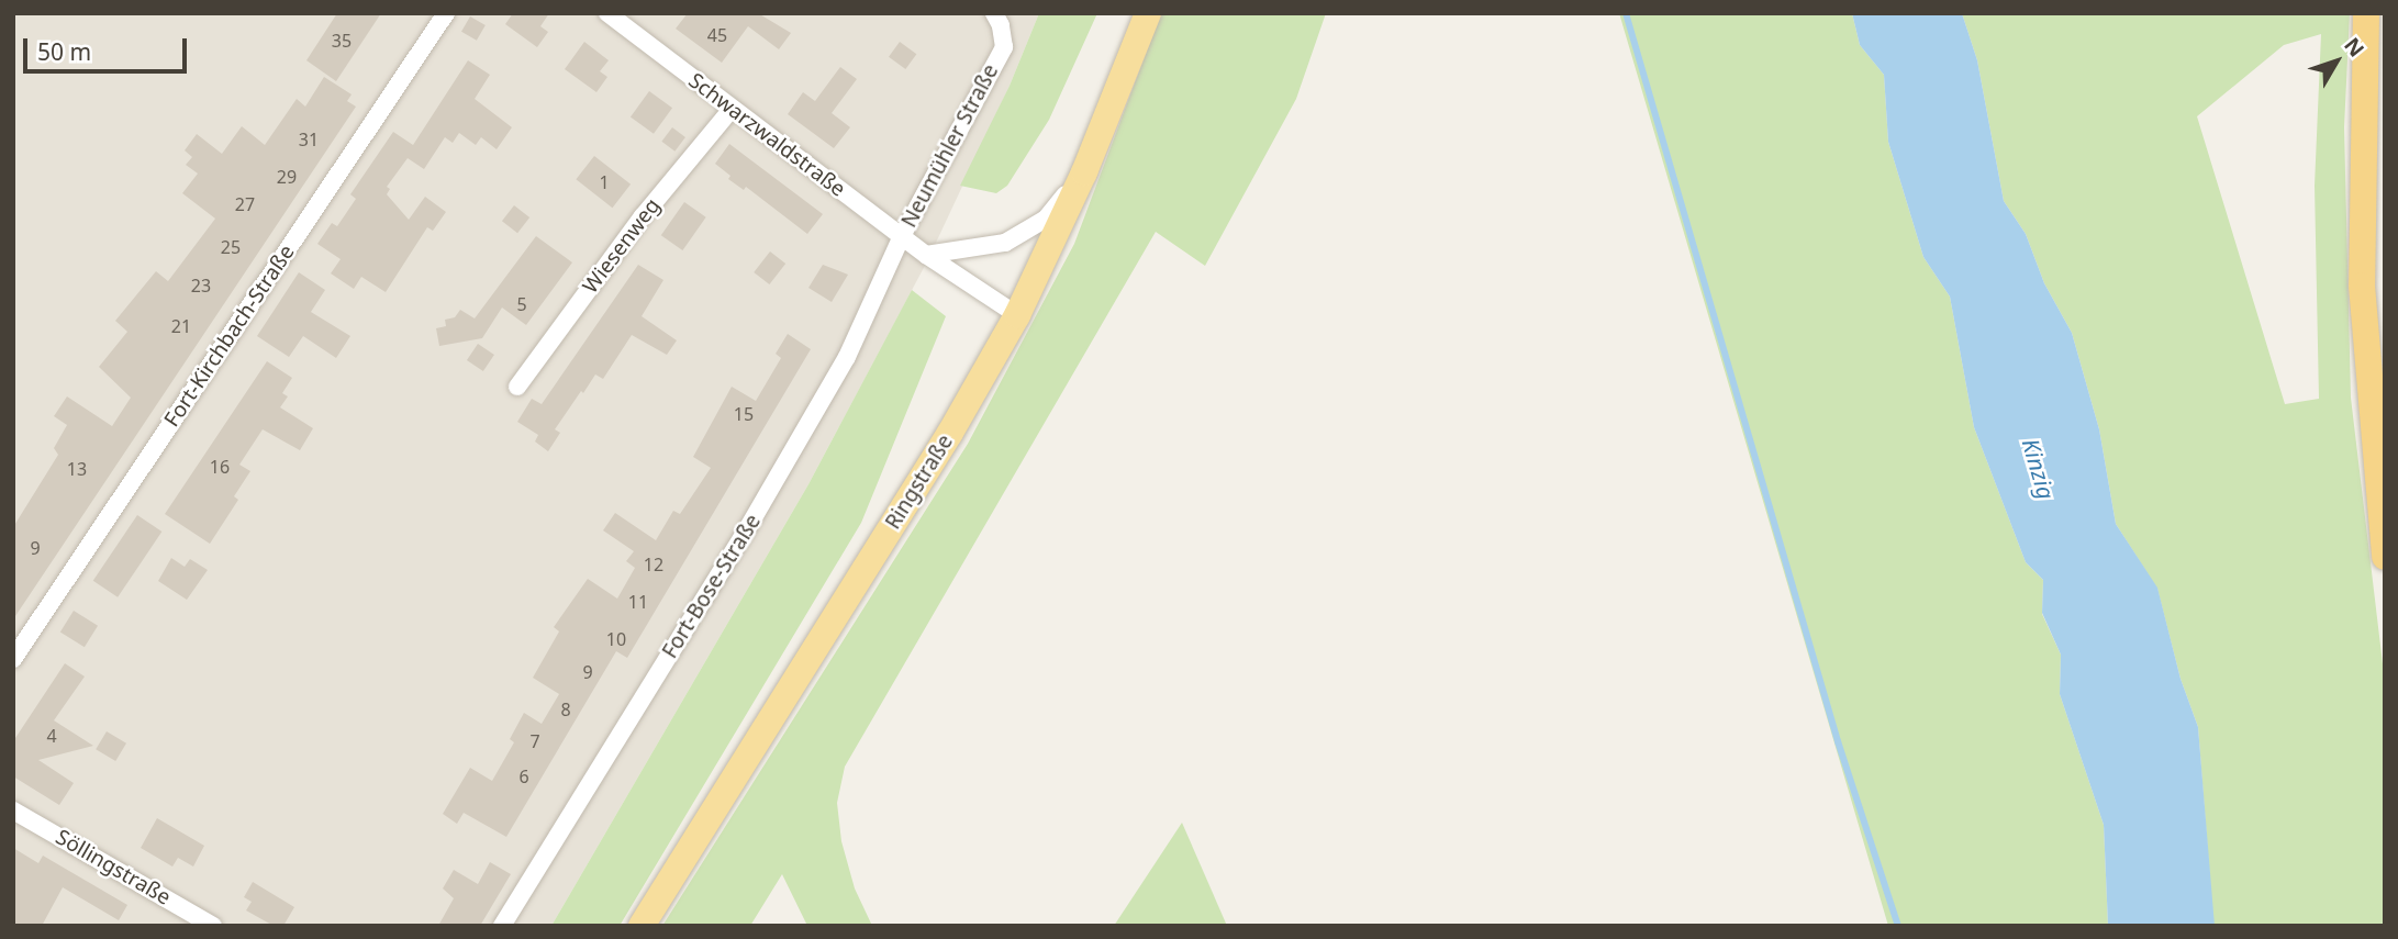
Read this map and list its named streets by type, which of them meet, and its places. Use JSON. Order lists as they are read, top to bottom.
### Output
{
  "streets": {
    "main road": ["Ringstraße"],
    "street": [
      "Schwarzwaldstraße",
      "Neumühler Straße",
      "Wiesenweg",
      "Fort-Kirchbach-Straße",
      "Fort-Bose-Straße",
      "Söllingstraße"
    ]
  },
  "crossings": [
    ["Schwarzwaldstraße", "Neumühler Straße"],
    ["Schwarzwaldstraße", "Wiesenweg"],
    ["Schwarzwaldstraße", "Ringstraße"],
    ["Schwarzwaldstraße", "Fort-Bose-Straße"],
    ["Neumühler Straße", "Fort-Bose-Straße"]
  ],
  "water": ["Kinzig"],
  "house_numbers": [
    "45",
    "35",
    "31",
    "29",
    "1",
    "27",
    "25",
    "23",
    "5",
    "21",
    "15",
    "16",
    "13",
    "9",
    "12",
    "11",
    "10",
    "9",
    "8",
    "4",
    "7",
    "6"
  ],
  "scale_bar": "50 m",
  "north": "top right"
}
